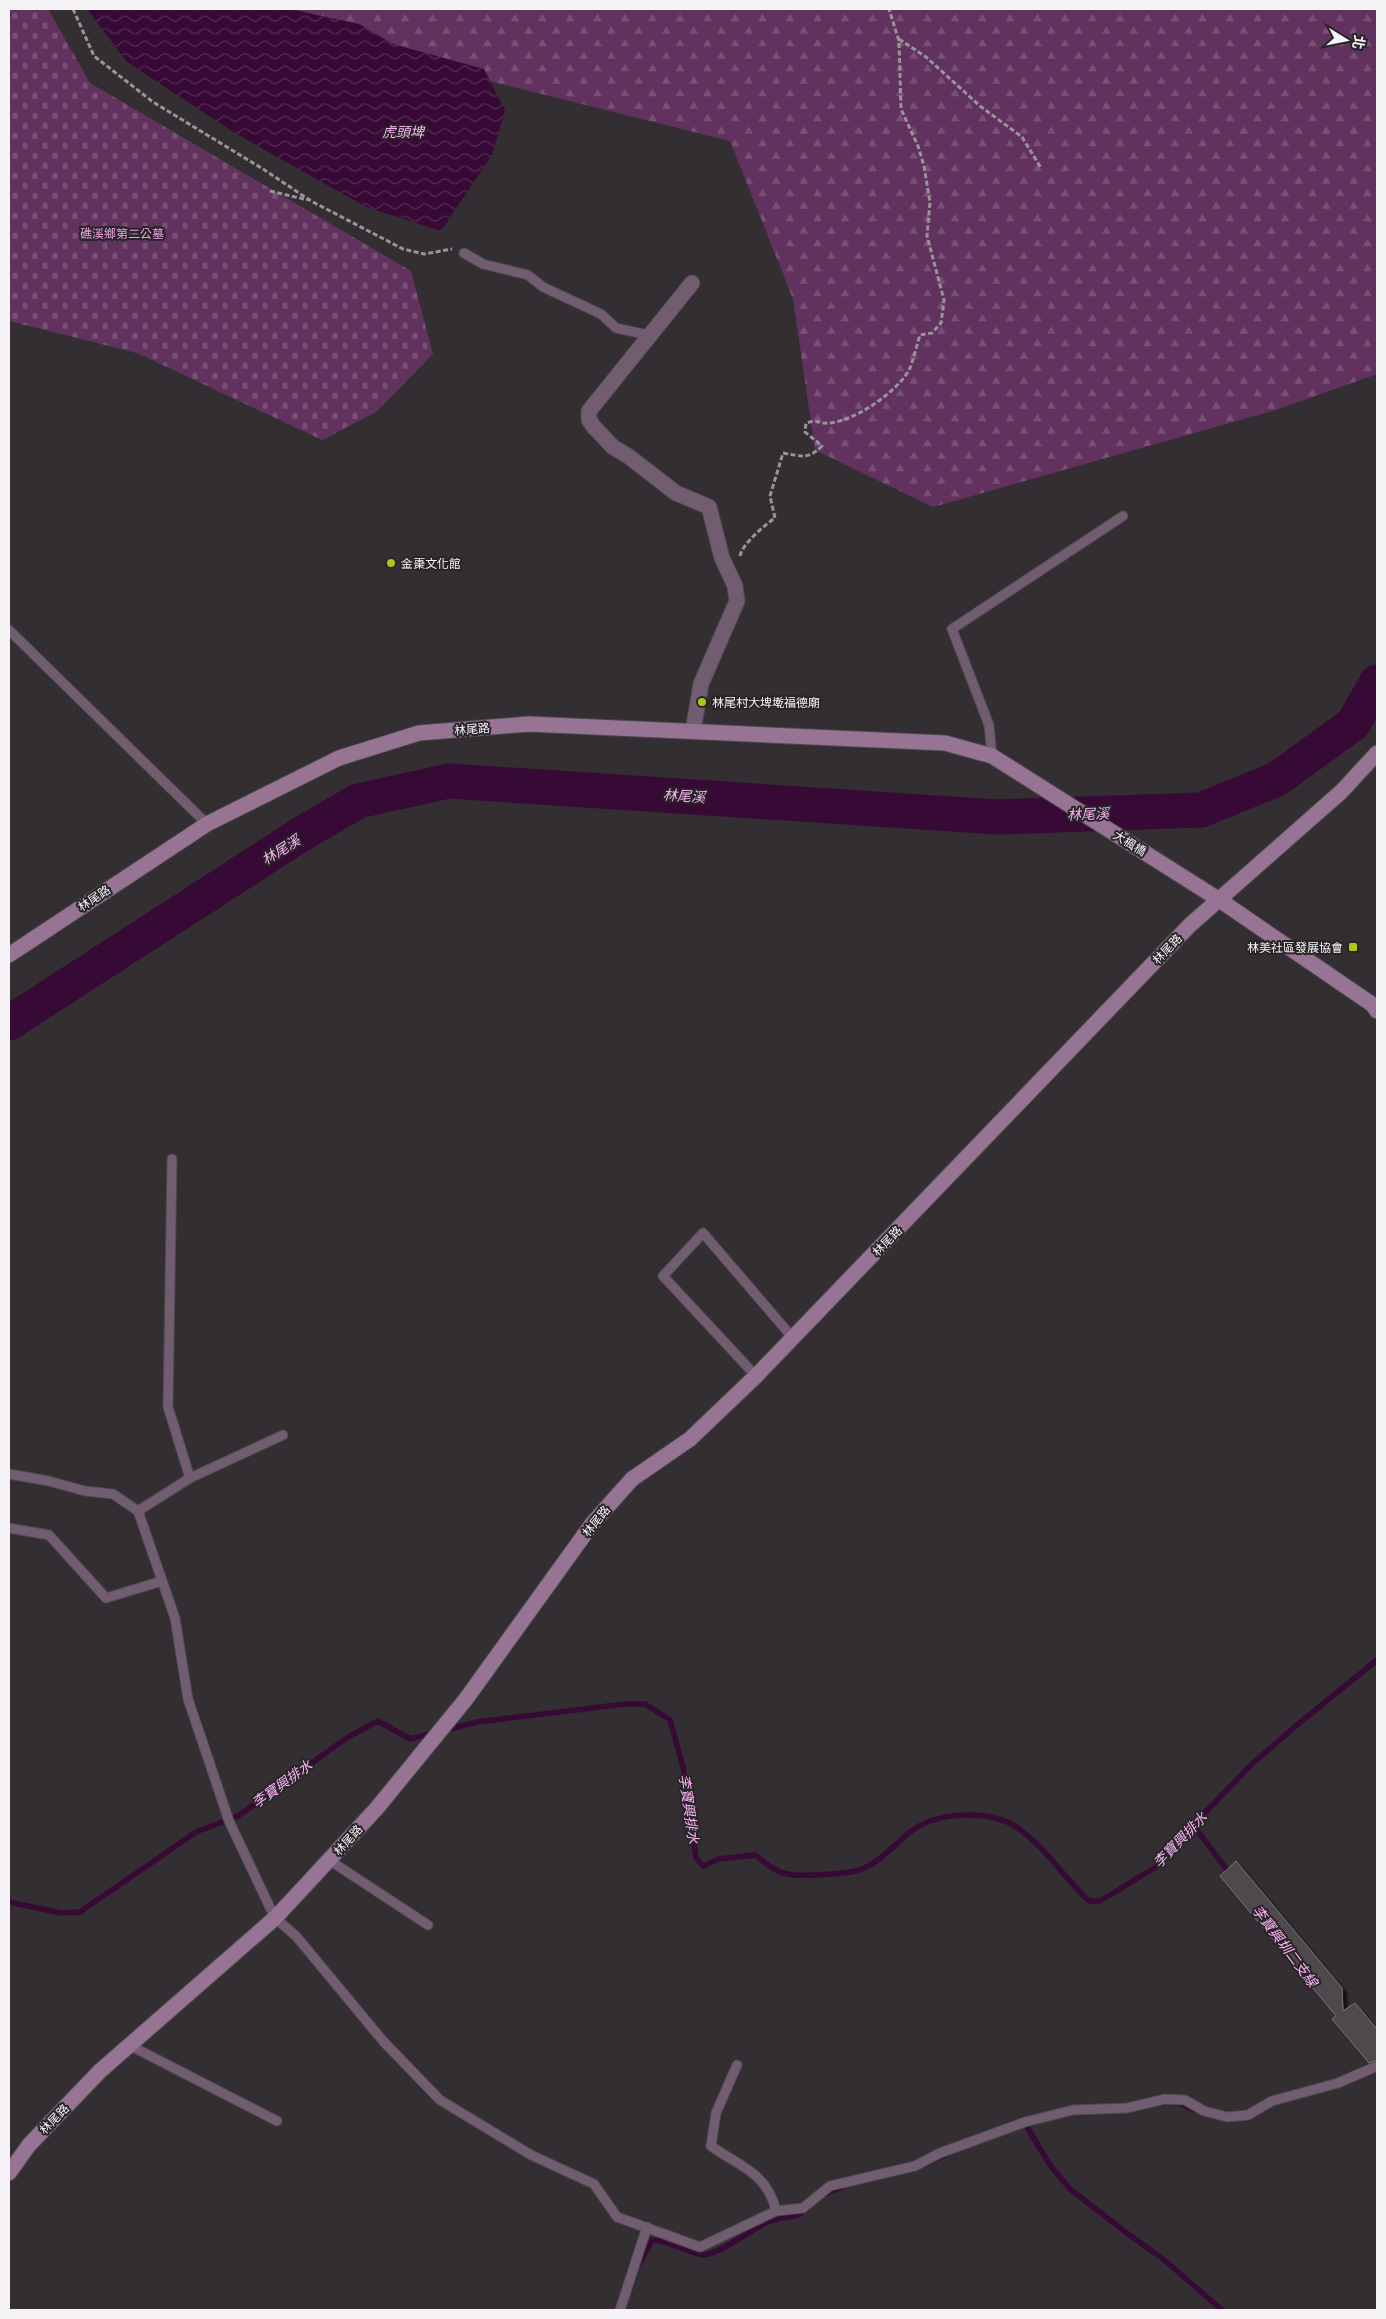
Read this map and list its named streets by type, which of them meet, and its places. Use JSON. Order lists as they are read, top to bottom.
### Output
{
  "streets": {
    "street": ["林尾路", "大楓橋"]
  },
  "crossings": [
    ["林尾路", "大楓橋"]
  ],
  "water": [
    "虎頭埤",
    "林尾溪",
    "李寶興排水",
    "李寶興圳二支線"
  ],
  "parks": ["礁溪鄉第二公墓"],
  "places": {
    "other": ["金棗文化館", "林尾村大埤墘福德廟"],
    "transit": ["林美社區發展協會"]
  },
  "north": "right"
}
